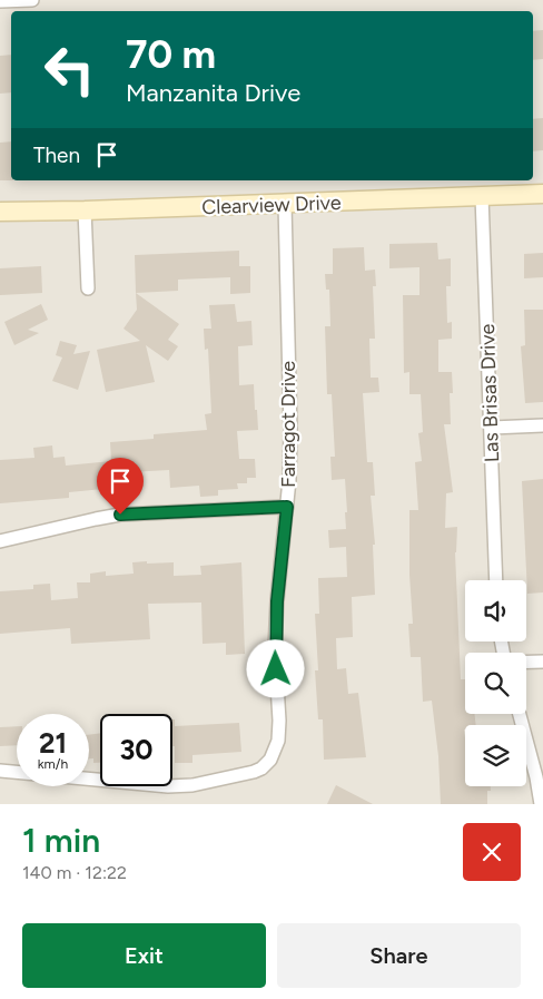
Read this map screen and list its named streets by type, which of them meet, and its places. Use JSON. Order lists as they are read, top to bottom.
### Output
{
  "streets": {
    "street": ["Clearview Drive", "Las Brisas Drive", "Farragot Drive"]
  },
  "crossings": [
    ["Clearview Drive", "Las Brisas Drive"],
    ["Clearview Drive", "Farragot Drive"]
  ],
  "page": {
    "turn": ["70 m", "Manzanita Drive"],
    "then": "Then",
    "speed": "21 km/h",
    "limit": "30",
    "heading": ["1 min", "140 m · 12:22"],
    "buttons": ["Exit", "Share"]
  }
}
